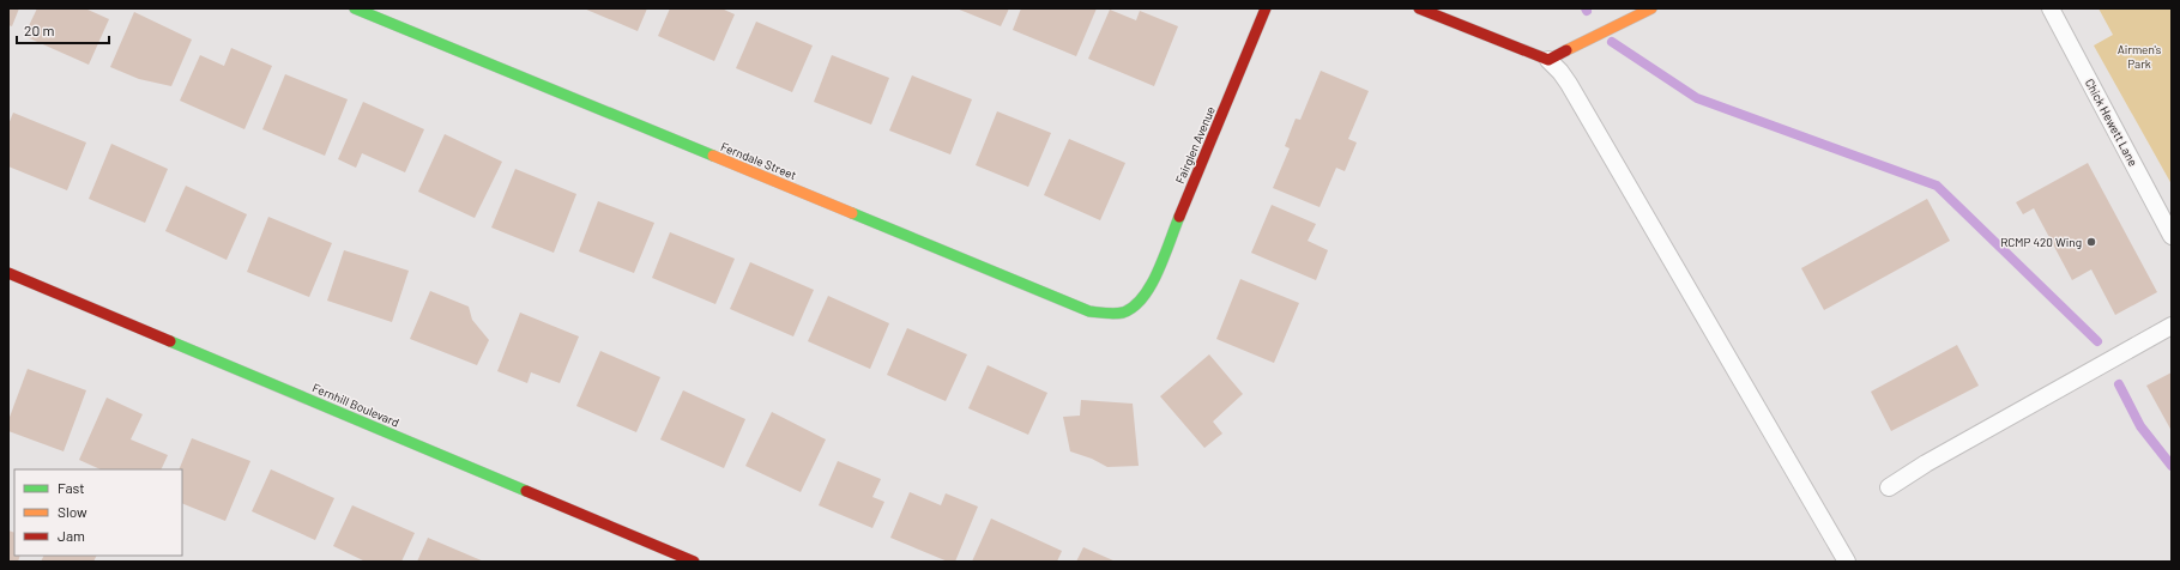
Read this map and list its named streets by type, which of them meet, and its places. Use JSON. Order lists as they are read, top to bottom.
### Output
{
  "streets": {
    "street": ["Fairglen Avenue", "Ferndale Street", "Fernhill Boulevard"],
    "lane": ["Chick Hewett Lane"]
  },
  "crossings": [
    ["Fairglen Avenue", "Ferndale Street"]
  ],
  "parks": ["Airmen's Park"],
  "places": ["RCMP 420 Wing"],
  "legend": ["Fast", "Slow", "Jam"],
  "scale_bar": "20 m"
}
